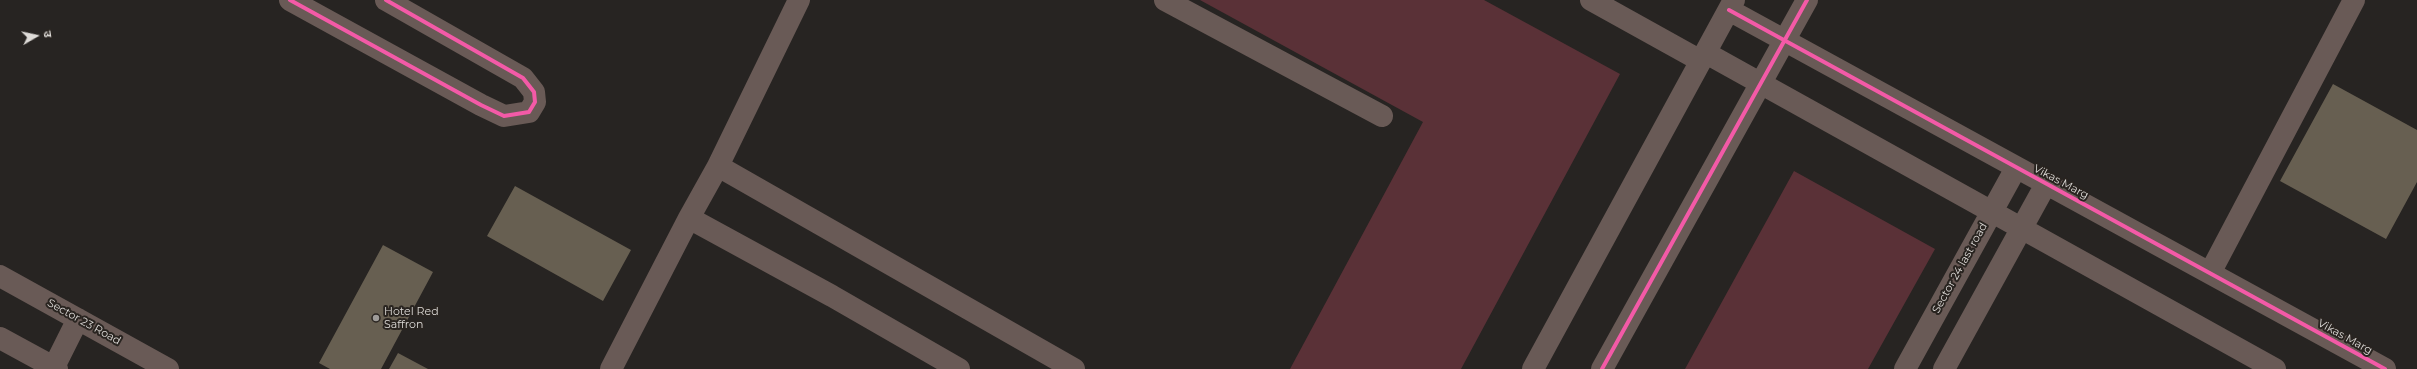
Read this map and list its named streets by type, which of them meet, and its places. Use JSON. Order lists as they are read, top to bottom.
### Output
{
  "streets": {
    "street": ["Vikas Marg", "Sector 24 last road", "Sector 23 Road"]
  },
  "crossings": [
    ["Vikas Marg", "Sector 24 last road"]
  ],
  "places": ["Hotel Red Saffron"],
  "north": "right"
}
